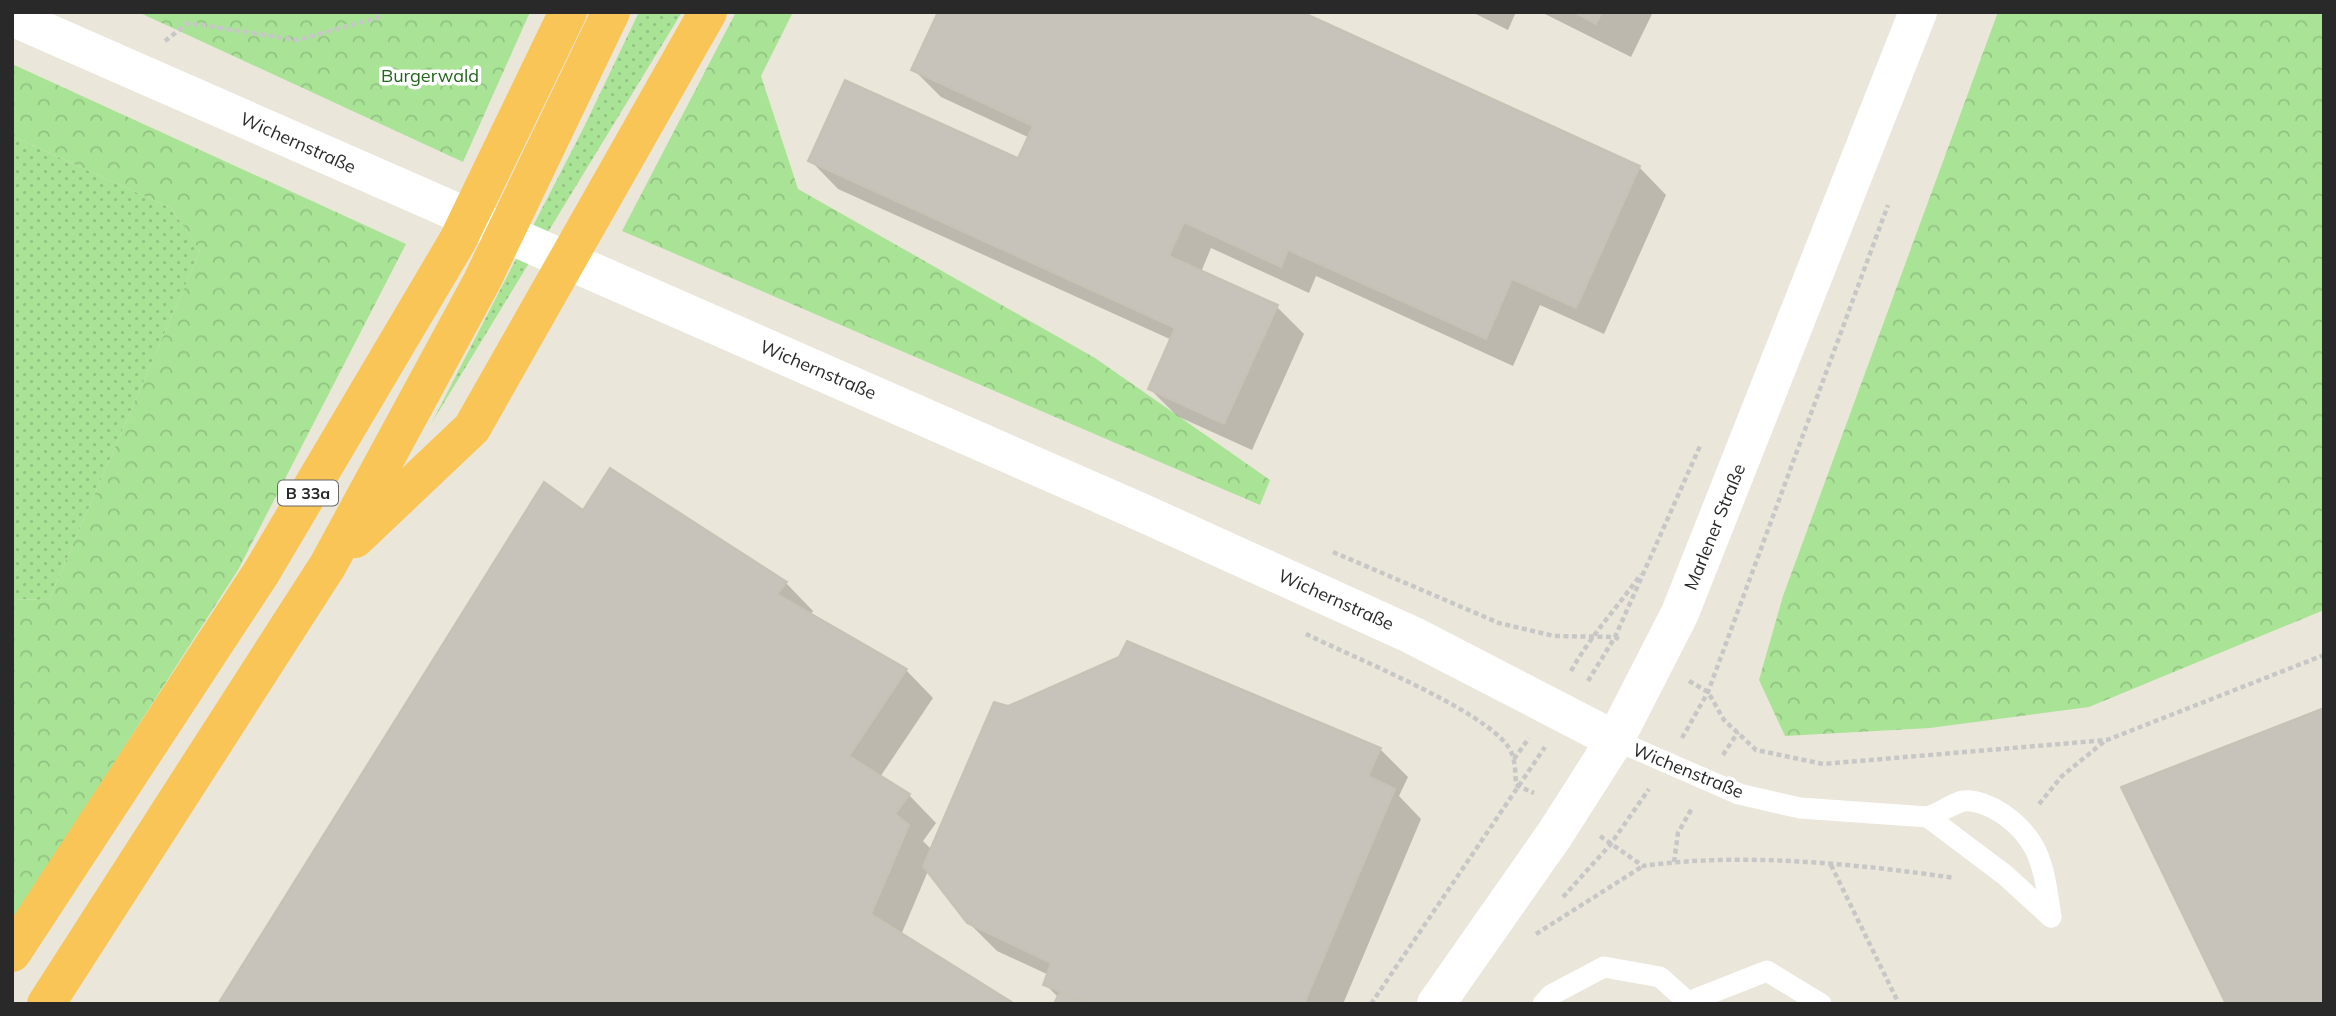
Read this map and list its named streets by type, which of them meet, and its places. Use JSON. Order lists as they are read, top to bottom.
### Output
{
  "streets": {
    "highway": ["B 33a"],
    "street": ["Wichernstraße", "Marlener Straße"],
    "lane": ["Wichenstraße"]
  },
  "crossings": [
    ["Wichernstraße", "Marlener Straße"],
    ["Wichernstraße", "Wichenstraße"],
    ["Marlener Straße", "Wichenstraße"]
  ],
  "parks": ["Burgerwald"]
}
